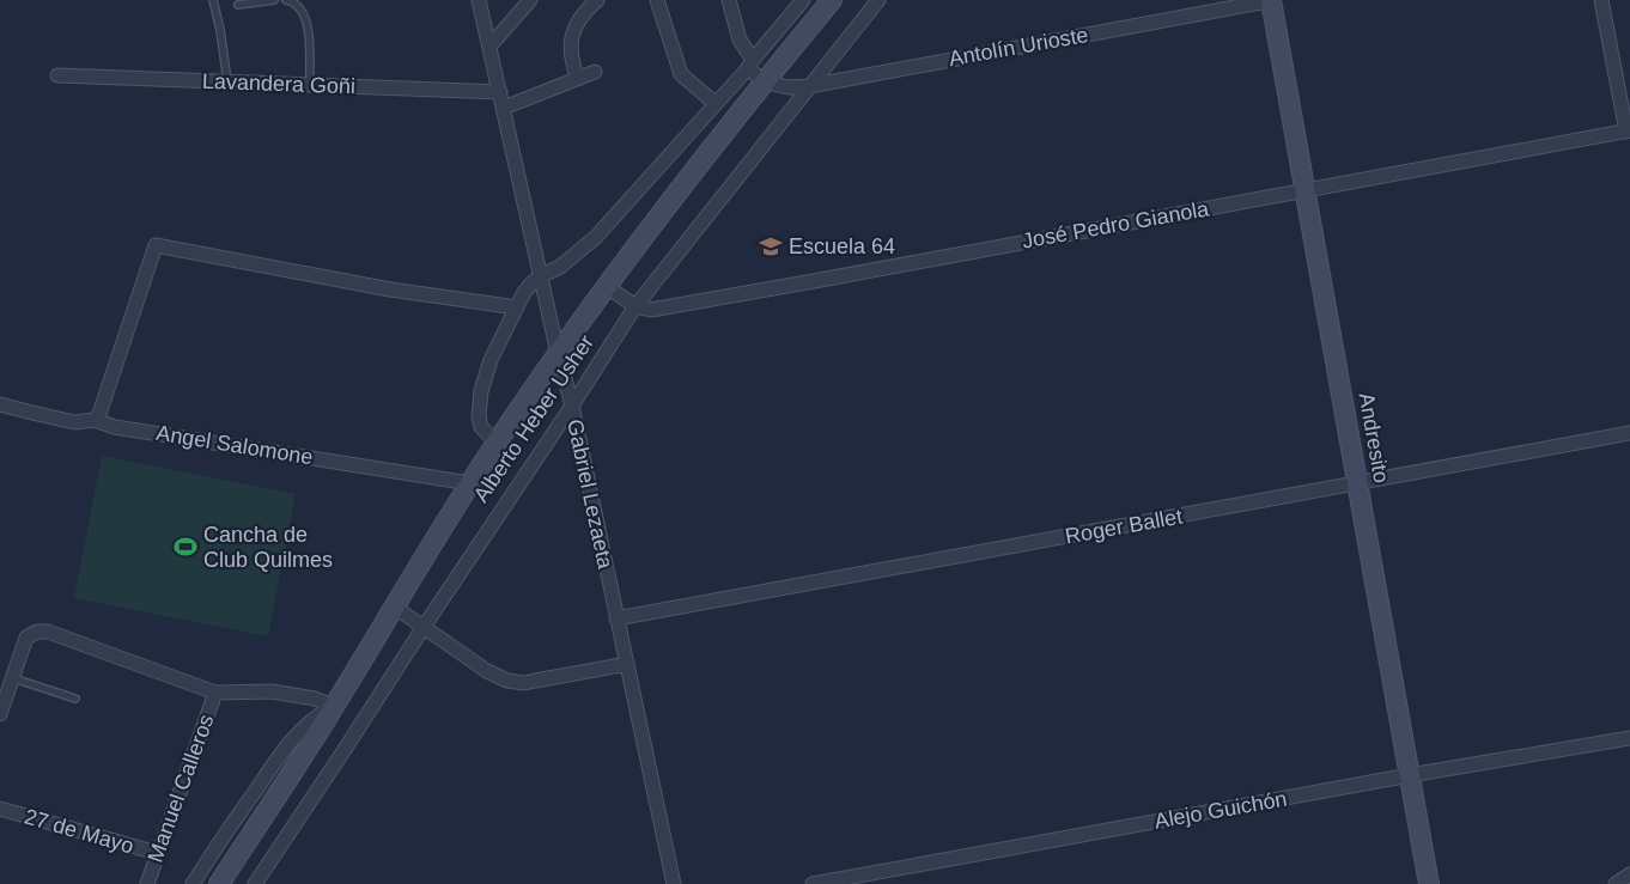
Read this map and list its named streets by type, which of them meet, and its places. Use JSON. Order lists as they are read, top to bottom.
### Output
{
  "streets": {
    "street": [
      "Antolín Urioste",
      "Lavandera Goñi",
      "José Pedro Gianola",
      "Alberto Heber Usher",
      "Andresito",
      "Angel Salomone",
      "Gabriel Lezaeta",
      "Roger Ballet",
      "Manuel Calleros",
      "Alejo Guichón",
      "27 de Mayo"
    ]
  },
  "crossings": [
    ["Antolín Urioste", "Alberto Heber Usher"],
    ["Antolín Urioste", "Andresito"],
    ["Lavandera Goñi", "Gabriel Lezaeta"],
    ["José Pedro Gianola", "Alberto Heber Usher"],
    ["José Pedro Gianola", "Andresito"],
    ["Alberto Heber Usher", "Angel Salomone"],
    ["Alberto Heber Usher", "Gabriel Lezaeta"],
    ["Andresito", "Roger Ballet"],
    ["Andresito", "Alejo Guichón"],
    ["Gabriel Lezaeta", "Roger Ballet"],
    ["Manuel Calleros", "27 de Mayo"]
  ],
  "places": {
    "school or university": ["Escuela 64"],
    "sports": ["Cancha de Club Quilmes"]
  }
}
